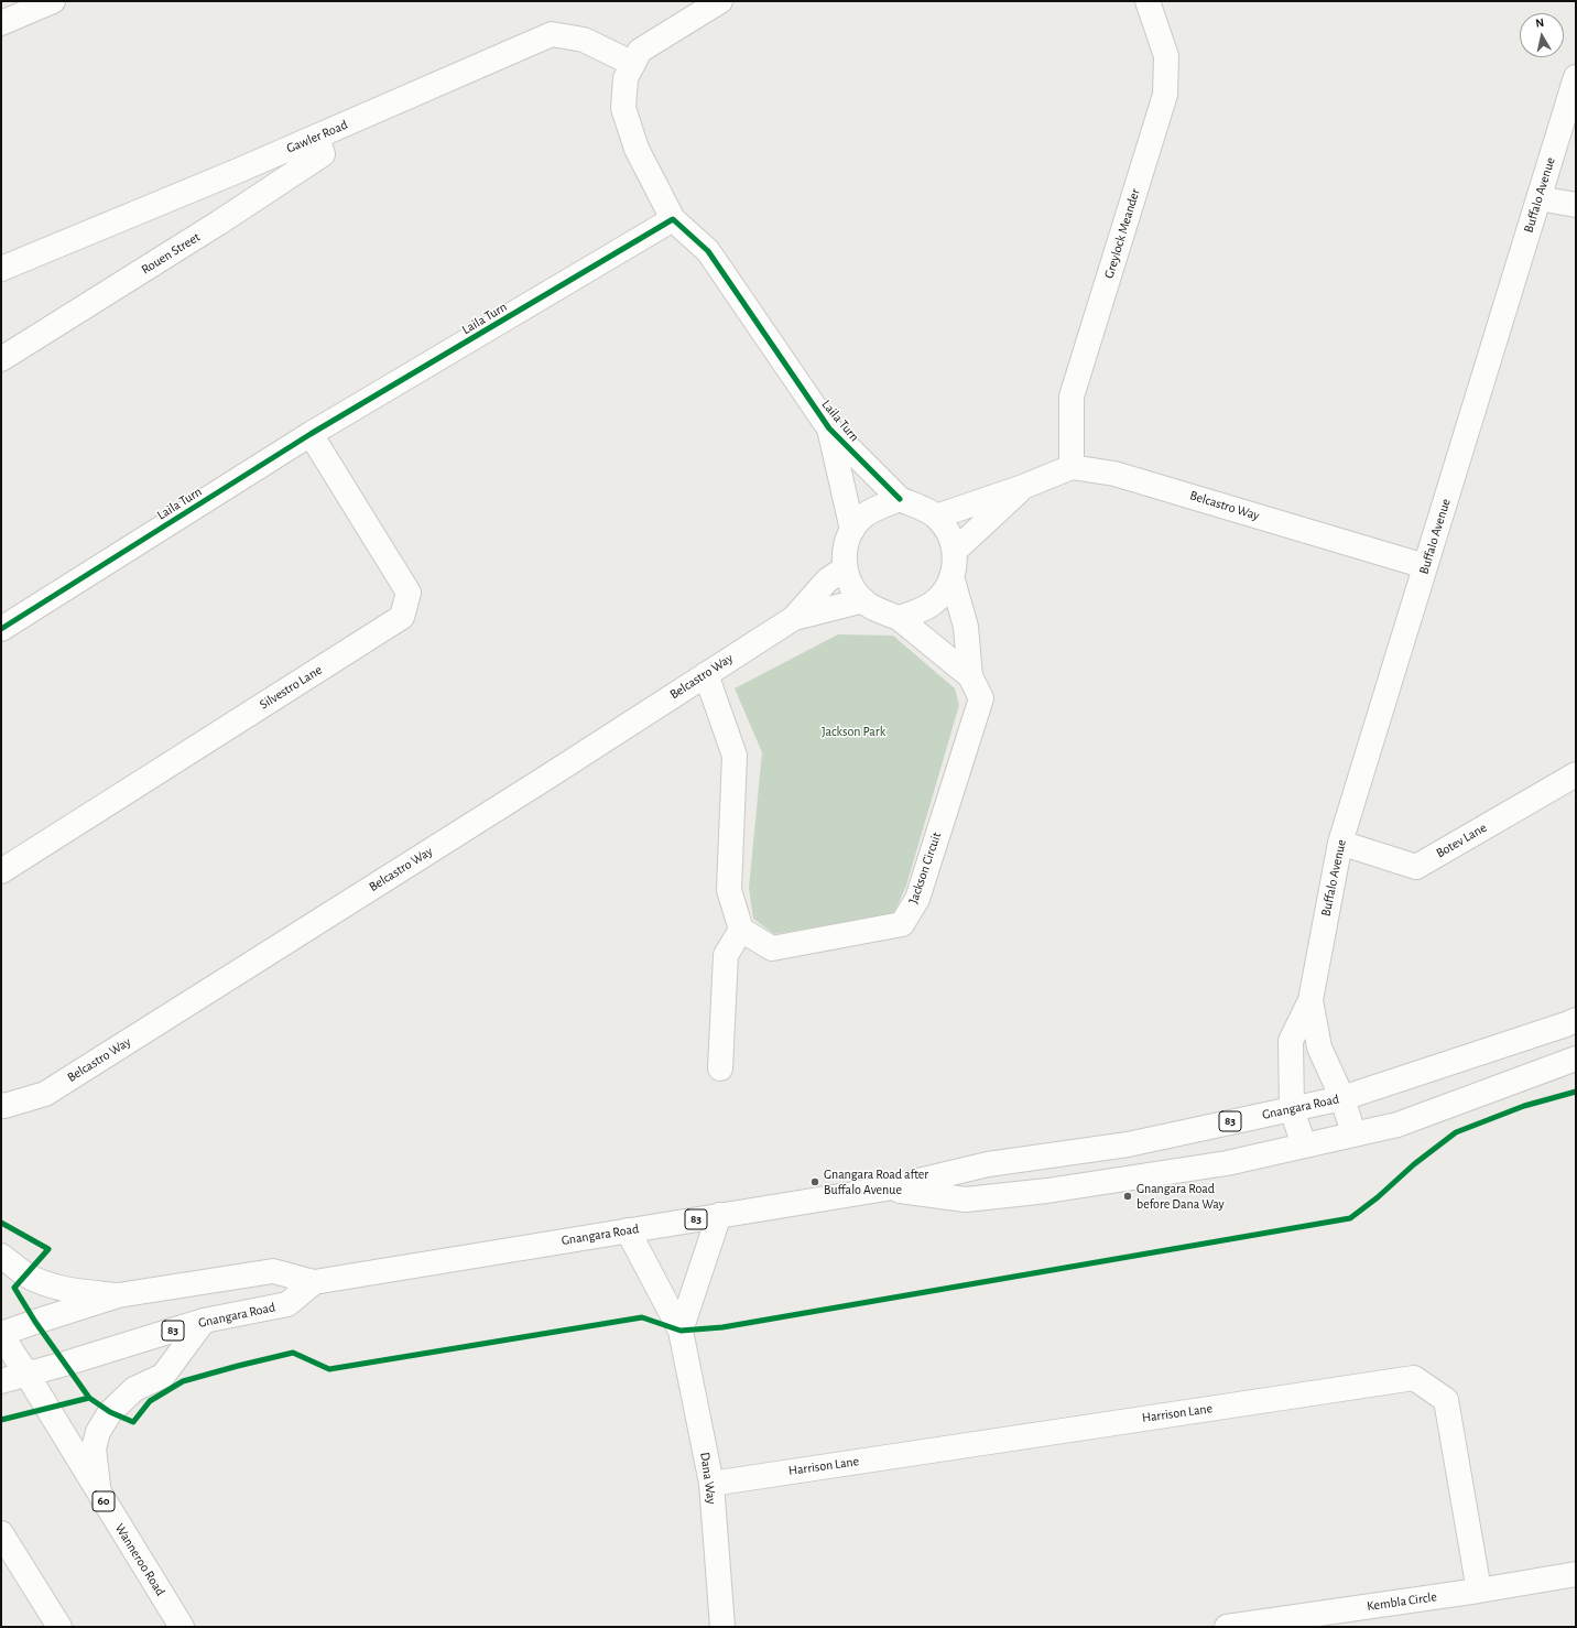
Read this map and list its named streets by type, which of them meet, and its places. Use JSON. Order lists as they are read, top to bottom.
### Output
{
  "streets": {
    "main road": [
      "Gawler Road",
      "Buffalo Avenue",
      "Greylock Meander",
      "Rouen Street",
      "Laila Turn",
      "Belcastro Way",
      "Silvestro Lane",
      "Botev Lane",
      "Jackson Circuit",
      "Gnangara Road",
      "83",
      "Harrison Lane",
      "Dana Way",
      "60",
      "Wanneroo Road",
      "Kembla Circle"
    ]
  },
  "crossings": [
    ["Gawler Road", "Rouen Street"],
    ["Buffalo Avenue", "Belcastro Way"],
    ["Buffalo Avenue", "Botev Lane"],
    ["Buffalo Avenue", "Gnangara Road"],
    ["Greylock Meander", "Belcastro Way"],
    ["Laila Turn", "Belcastro Way"],
    ["Laila Turn", "Silvestro Lane"],
    ["Laila Turn", "Jackson Circuit"],
    ["Belcastro Way", "Jackson Circuit"],
    ["Gnangara Road", "83"],
    ["Gnangara Road", "Dana Way"],
    ["Gnangara Road", "Wanneroo Road"],
    ["Harrison Lane", "Dana Way"],
    ["Harrison Lane", "Kembla Circle"]
  ],
  "parks": ["Jackson Park"],
  "places": ["Gnangara Road after Buffalo Avenue", "Gnangara Road before Dana Way"],
  "north": "top"
}
